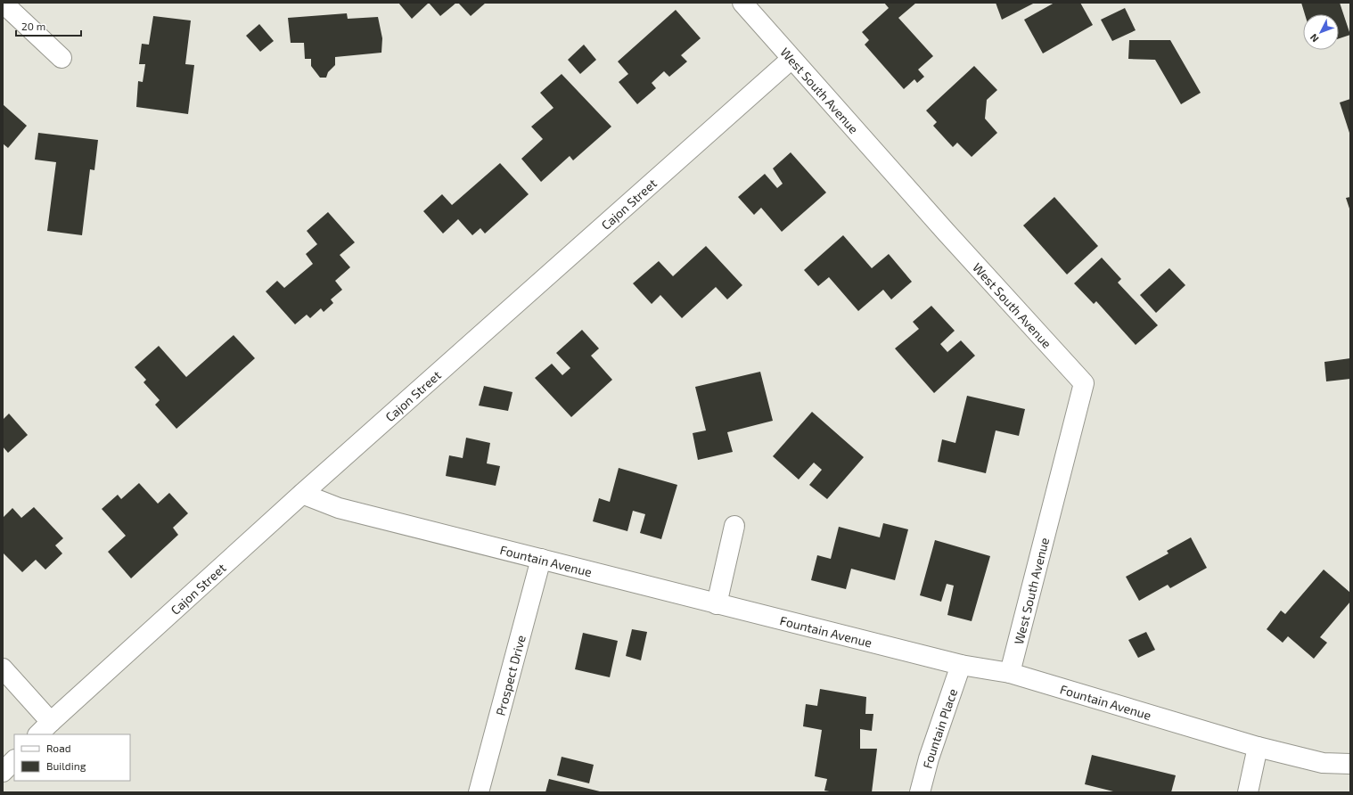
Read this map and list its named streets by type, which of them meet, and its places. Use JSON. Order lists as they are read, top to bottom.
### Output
{
  "streets": {
    "street": [
      "West South Avenue",
      "Cajon Street",
      "Fountain Avenue",
      "Prospect Drive",
      "Fountain Place"
    ]
  },
  "crossings": [
    ["West South Avenue", "Cajon Street"],
    ["West South Avenue", "Fountain Avenue"],
    ["Cajon Street", "Fountain Avenue"],
    ["Fountain Avenue", "Prospect Drive"],
    ["Fountain Avenue", "Fountain Place"]
  ],
  "legend": ["Road", "Building"],
  "scale_bar": "20 m",
  "north": "bottom left"
}
